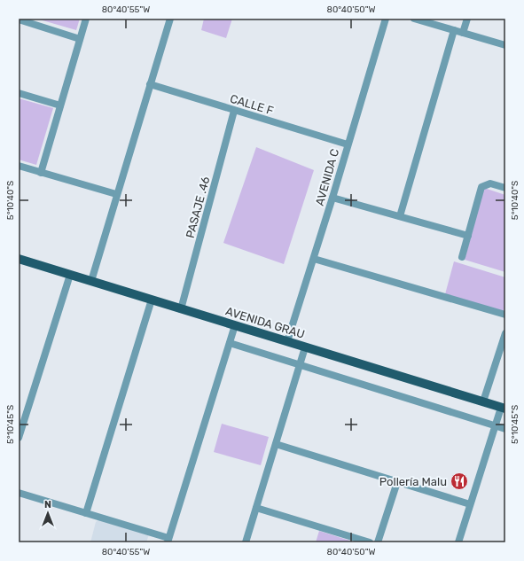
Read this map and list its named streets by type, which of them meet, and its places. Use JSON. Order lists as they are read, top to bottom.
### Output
{
  "streets": {
    "main road": ["AVENIDA GRAU"],
    "street": ["CALLE F", "AVENIDA C", "PASAJE .46"]
  },
  "crossings": [
    ["CALLE F", "AVENIDA C"],
    ["CALLE F", "PASAJE .46"],
    ["AVENIDA C", "AVENIDA GRAU"],
    ["PASAJE .46", "AVENIDA GRAU"]
  ],
  "places": {
    "restaurant": ["Pollería Malu"]
  },
  "north": "top",
  "coordinates": [
    "80°40'55\"W",
    "80°40'50\"W",
    "5°10'40\"S",
    "5°10'45\"S"
  ]
}
